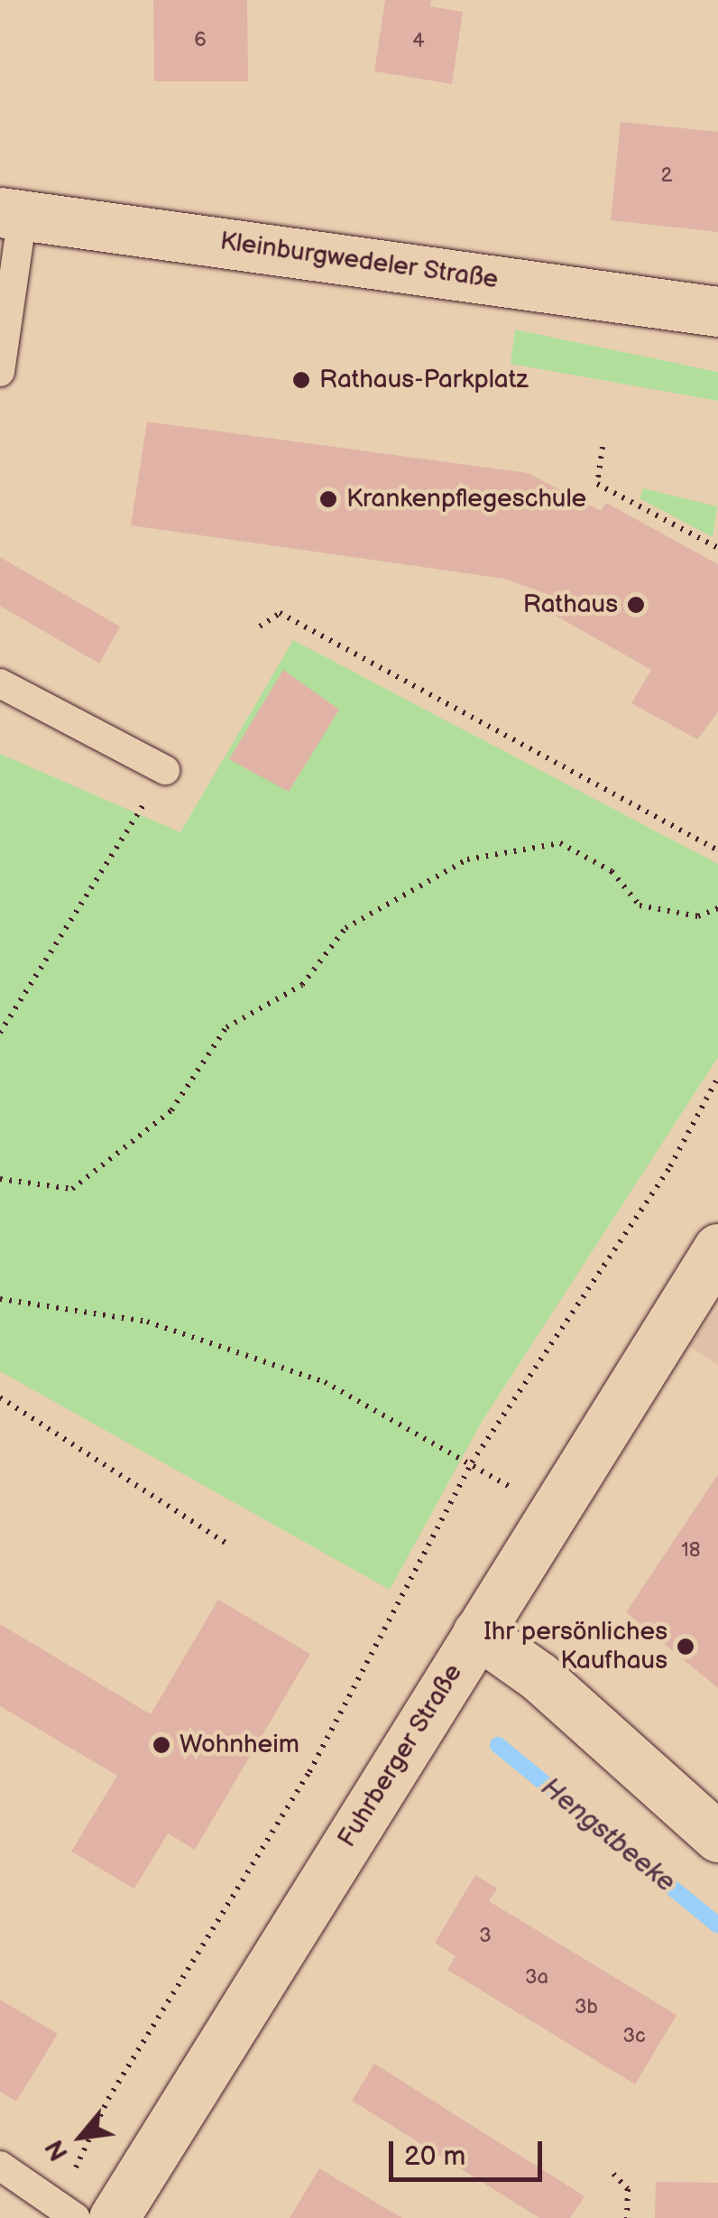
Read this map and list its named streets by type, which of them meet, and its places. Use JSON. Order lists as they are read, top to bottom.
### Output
{
  "streets": {
    "main road": ["Kleinburgwedeler Straße", "Fuhrberger Straße"]
  },
  "water": ["Hengstbeeke"],
  "places": [
    "Rathaus-Parkplatz",
    "Krankenpflegeschule",
    "Rathaus",
    "Ihr persönliches Kaufhaus",
    "Wohnheim"
  ],
  "house_numbers": [
    "6",
    "4",
    "2",
    "18",
    "3",
    "3a",
    "3b",
    "3c"
  ],
  "scale_bar": "20 m",
  "north": "bottom left"
}
